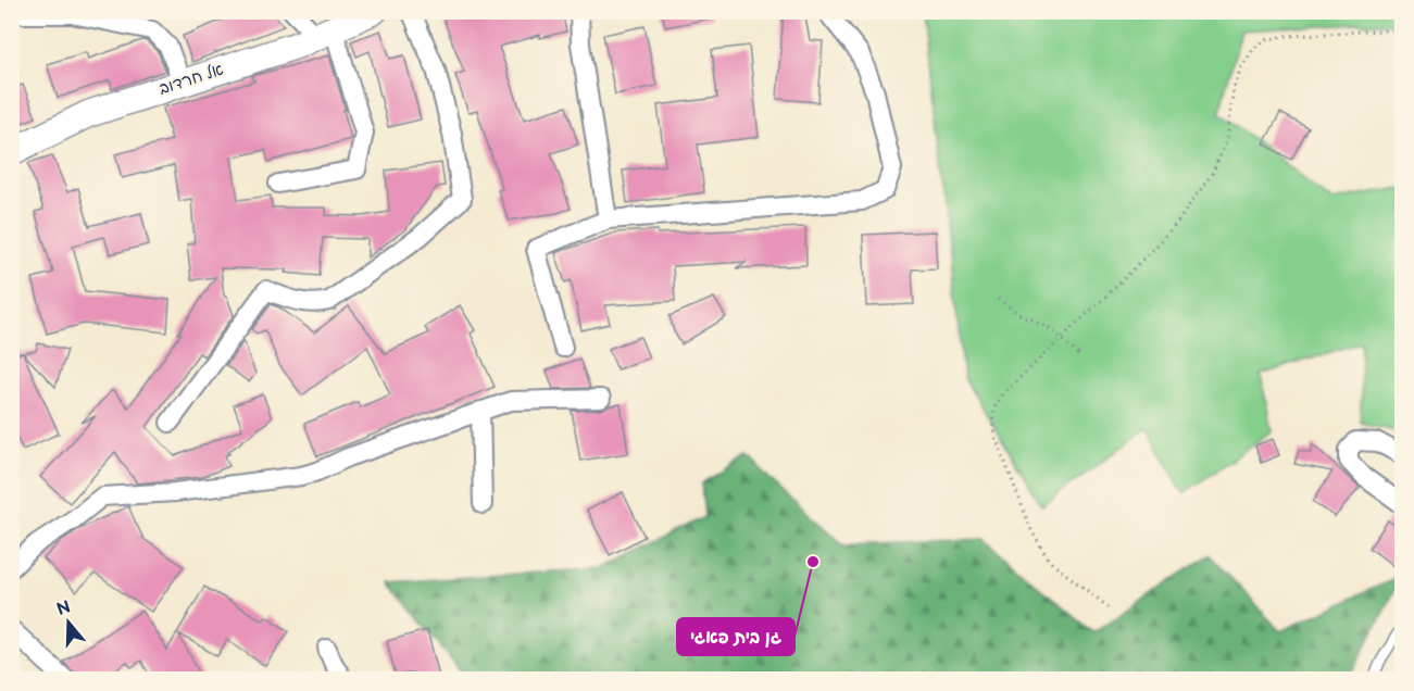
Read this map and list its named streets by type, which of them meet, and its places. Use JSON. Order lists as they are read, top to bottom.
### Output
{
  "streets": {
    "street": ["אל חרדוב"]
  },
  "places": ["גן בית פאגי"],
  "north": "top"
}
